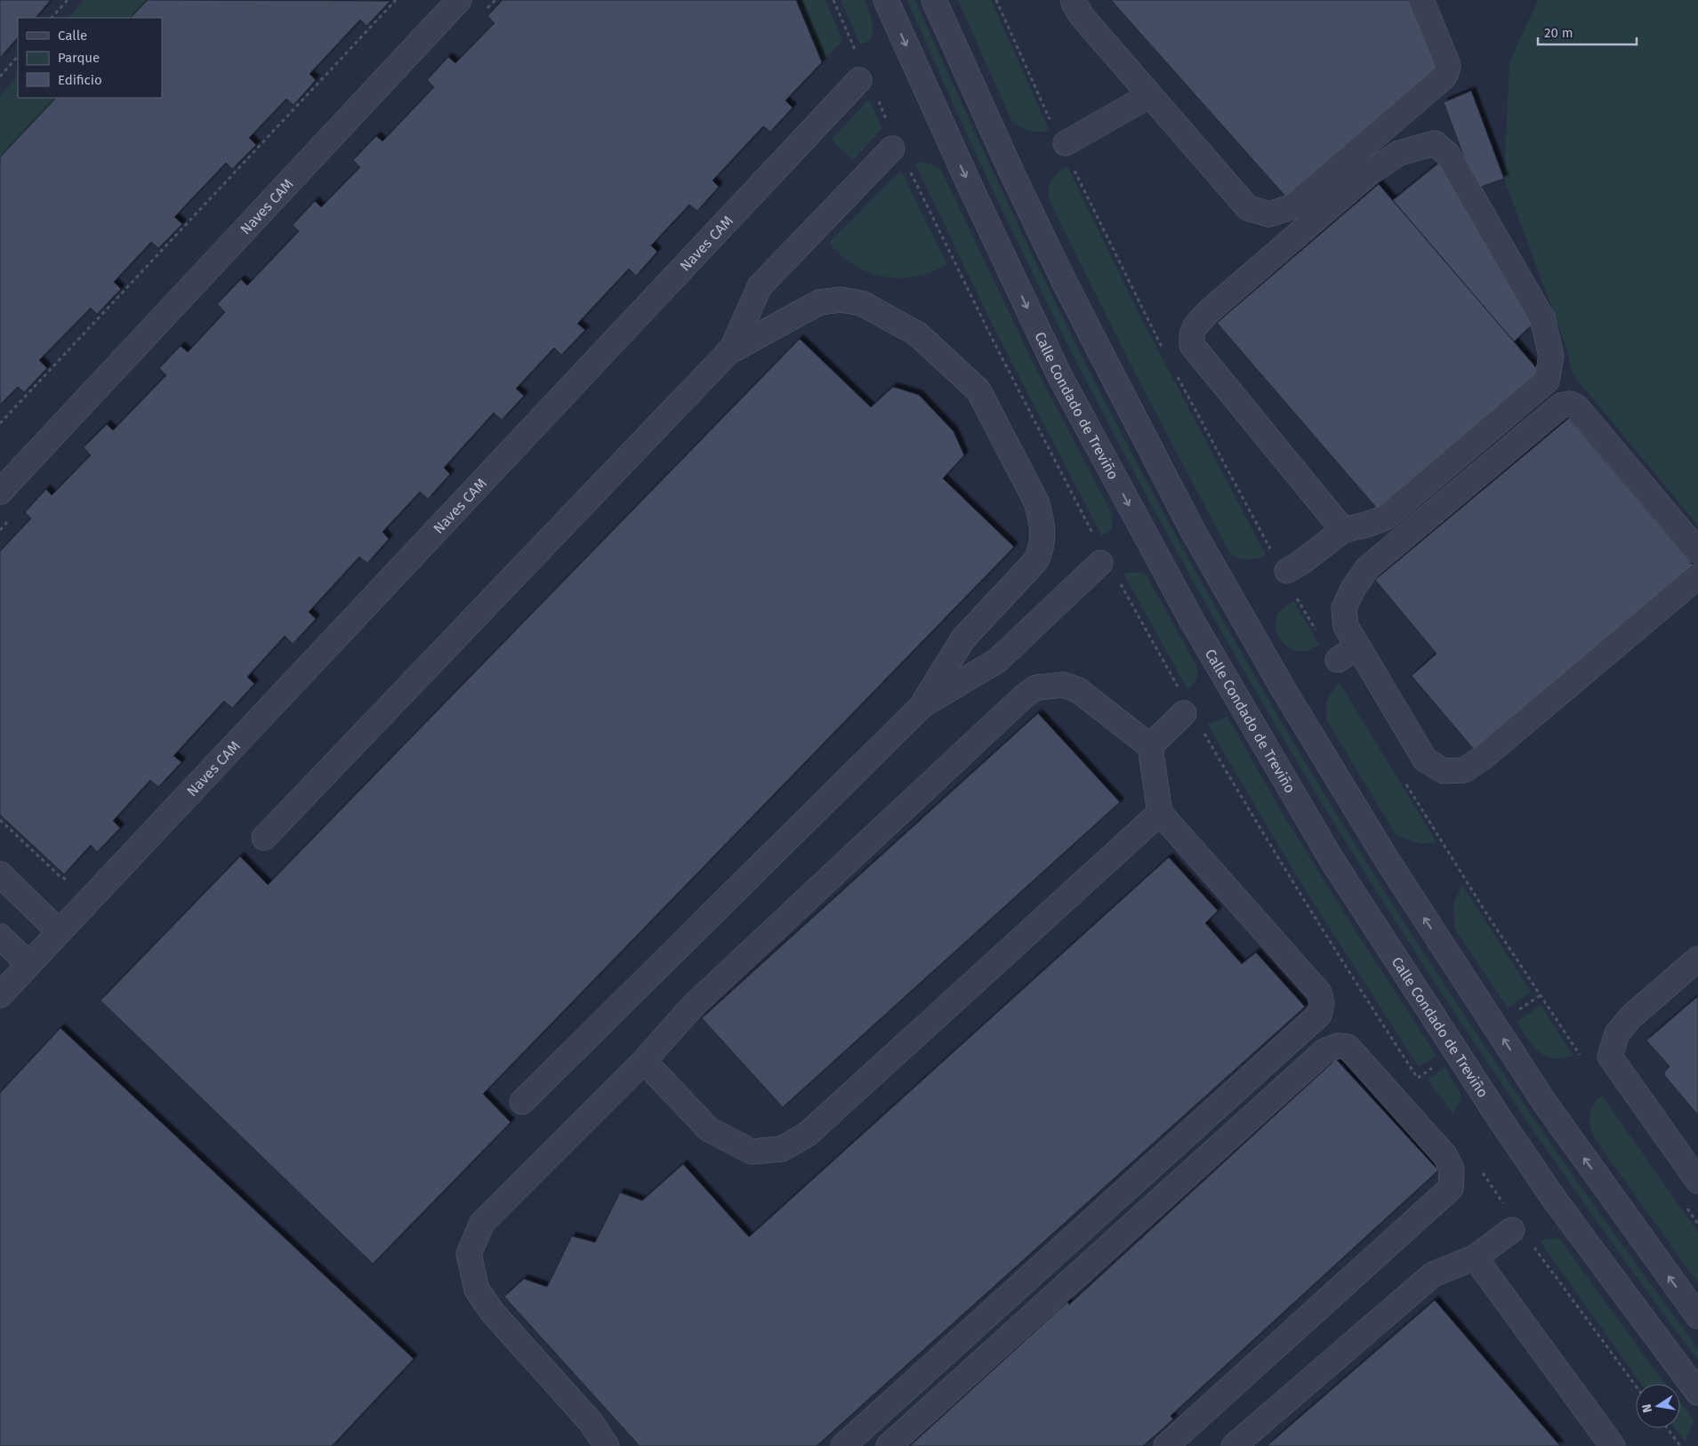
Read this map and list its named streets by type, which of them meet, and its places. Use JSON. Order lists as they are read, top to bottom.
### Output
{
  "streets": {
    "street": ["Naves CAM", "Calle Condado de Treviño"]
  },
  "legend": ["Calle", "Parque", "Edificio"],
  "scale_bar": "20 m",
  "north": "left"
}
